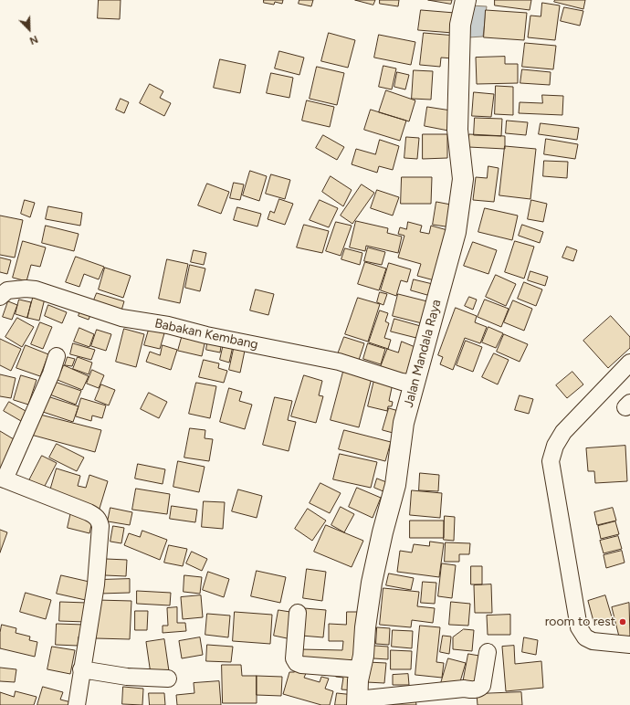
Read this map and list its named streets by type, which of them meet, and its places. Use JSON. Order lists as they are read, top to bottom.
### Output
{
  "streets": {
    "street": ["Babakan Kembang", "Jalan Mandala Raya"]
  },
  "crossings": [
    ["Babakan Kembang", "Jalan Mandala Raya"]
  ],
  "places": ["room to rest"],
  "north": "bottom right"
}
